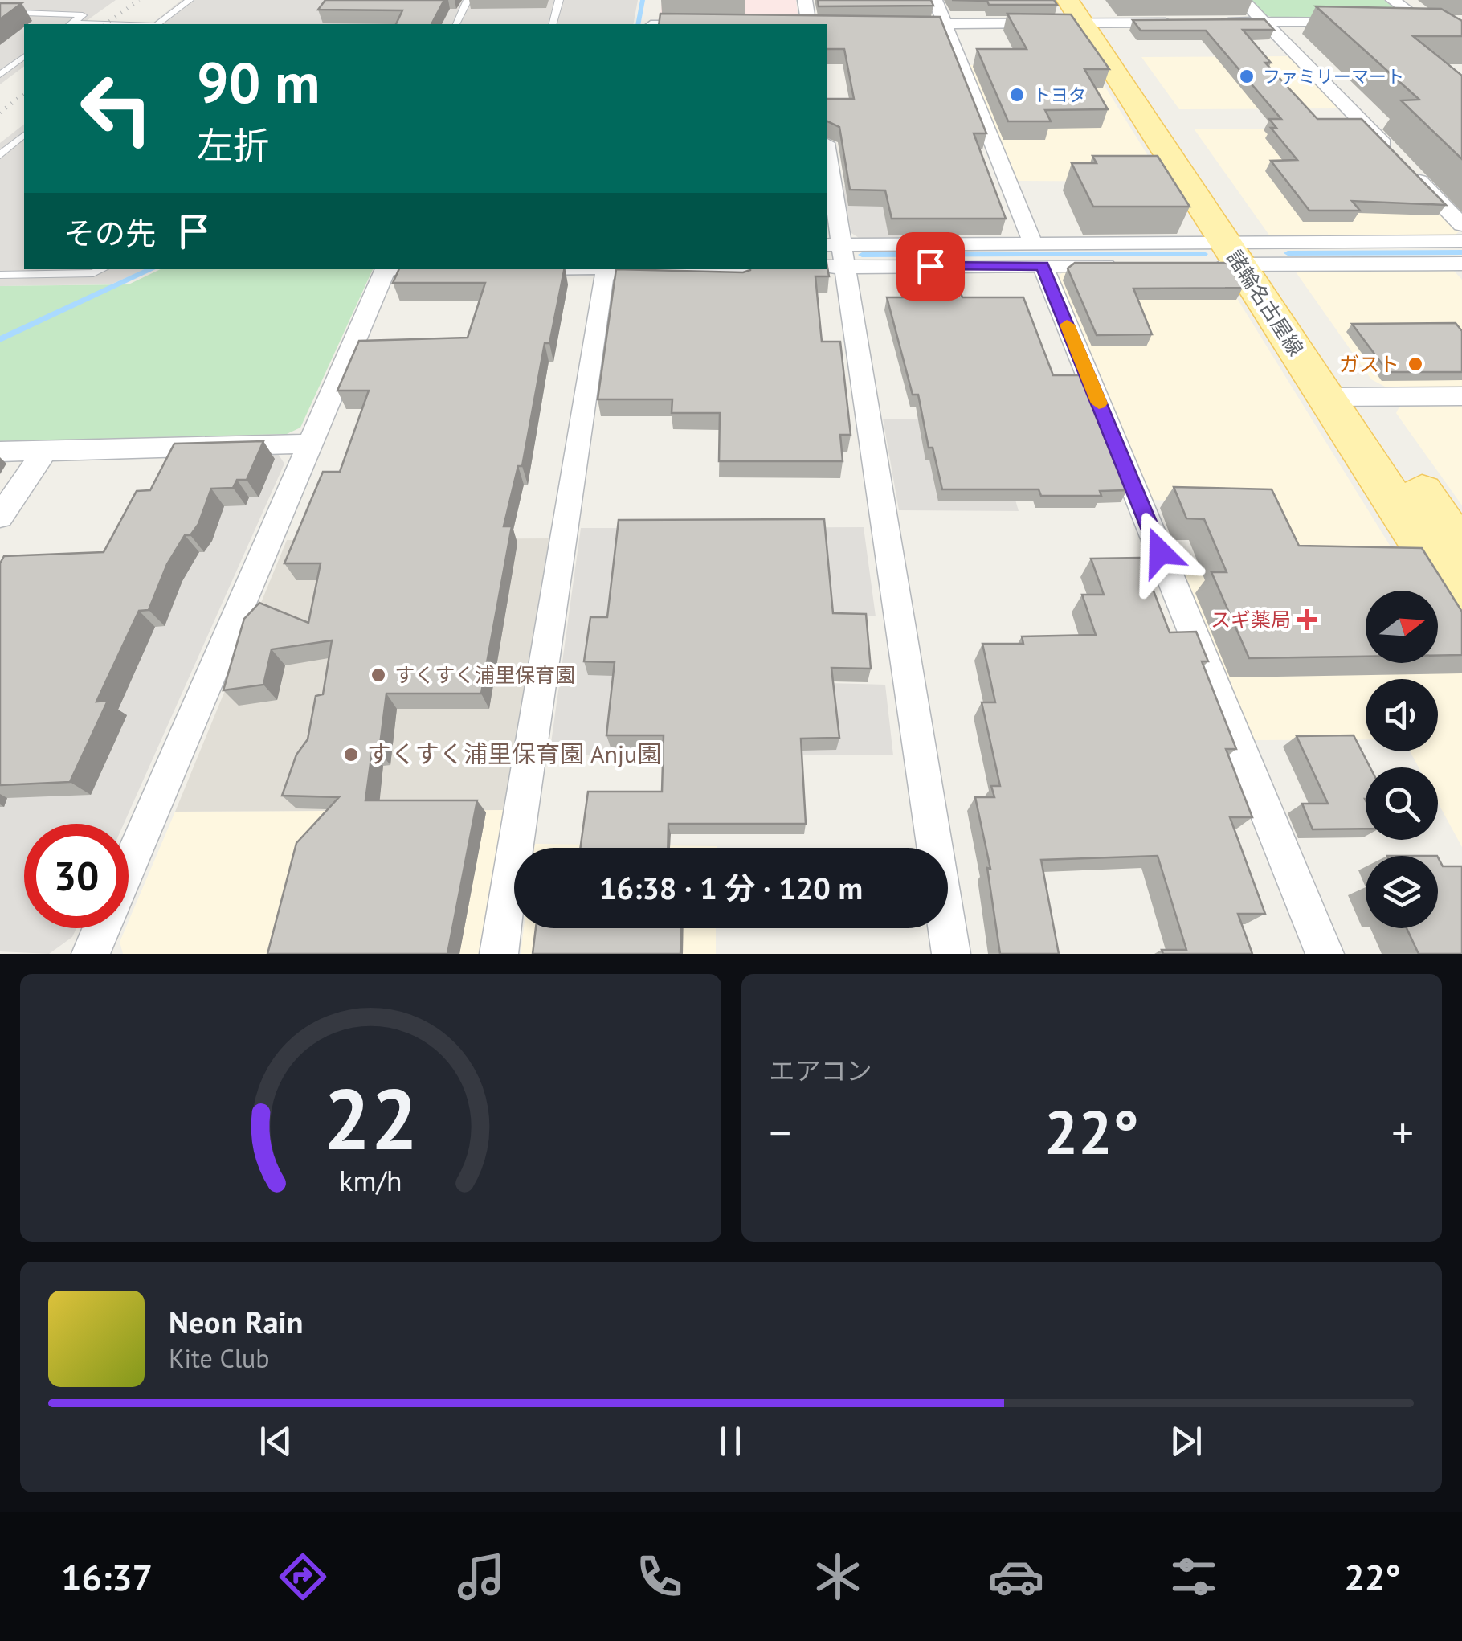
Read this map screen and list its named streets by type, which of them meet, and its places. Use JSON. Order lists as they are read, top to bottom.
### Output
{
  "streets": {
    "main road": ["諸輪名古屋線"]
  },
  "places": {
    "other": [
      "ファミリーマート",
      "トヨタ",
      "ガスト",
      "すくすく浦里保育園",
      "すくすく浦里保育園 Anju園"
    ],
    "health": ["スギ薬局"]
  },
  "north": "right",
  "page": {
    "turn": ["90 m", "左折"],
    "then": "その先",
    "limit": "30",
    "trip": "16:38 · 1 分 · 120 m",
    "tile": "エアコン",
    "heat": ["−", "22°", "+"],
    "song": ["Neon Rain", "Kite Club"],
    "tabs": ["16:37", "22°"],
    "gauge": ["22", "km/h"]
  }
}
